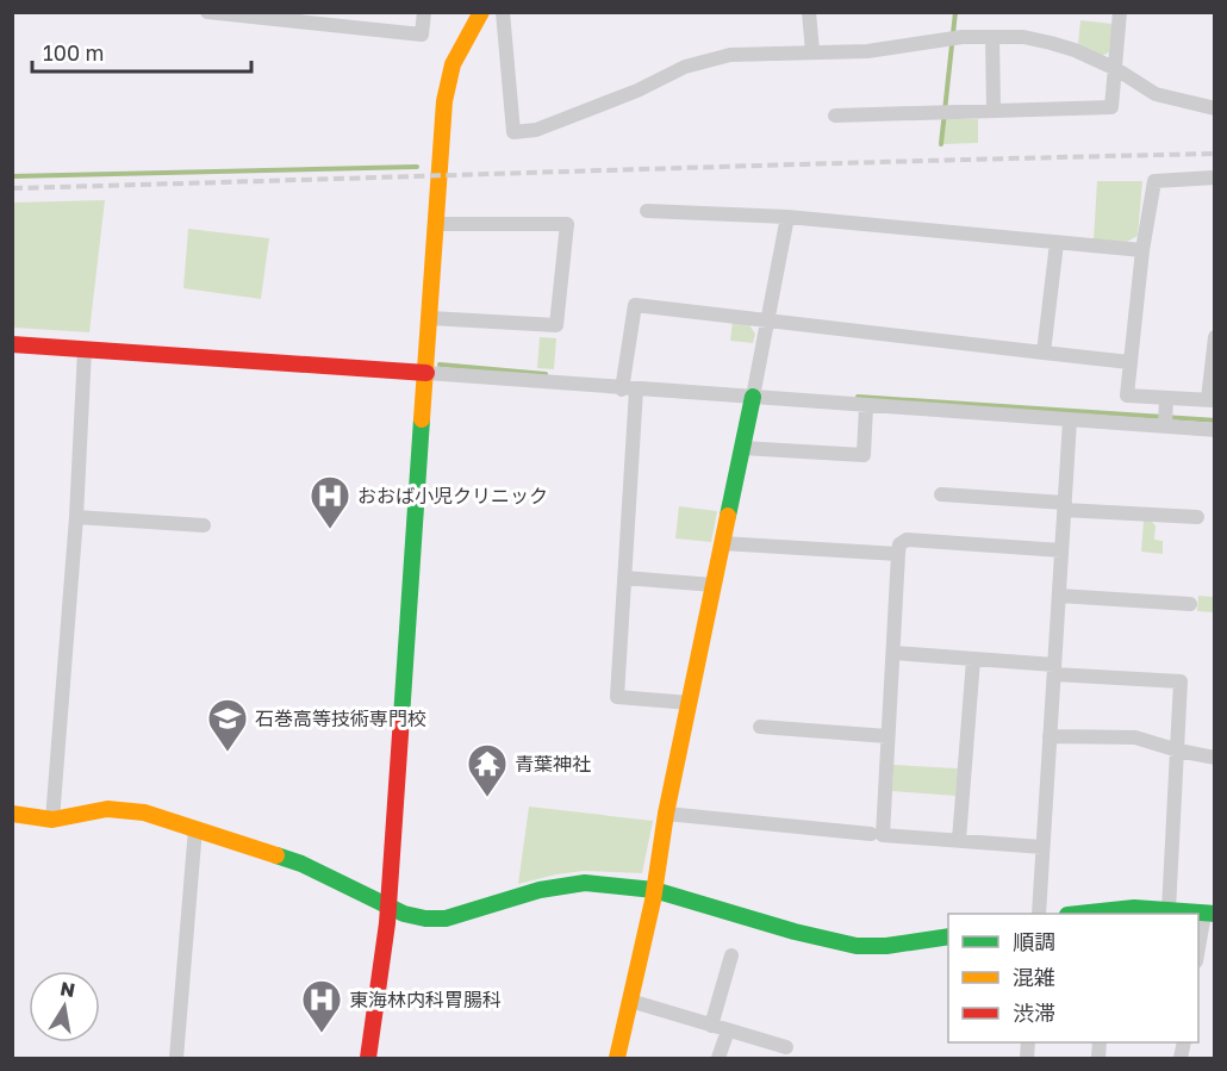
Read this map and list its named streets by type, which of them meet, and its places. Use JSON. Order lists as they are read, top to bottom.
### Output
{
  "places": {
    "hospital": ["おおば小児クリニック", "東海林内科胃腸科"],
    "school or university": ["石巻高等技術専門校"],
    "temple": ["青葉神社"]
  },
  "legend": ["順調", "混雑", "渋滞"],
  "scale_bar": "100 m",
  "north": "top"
}
